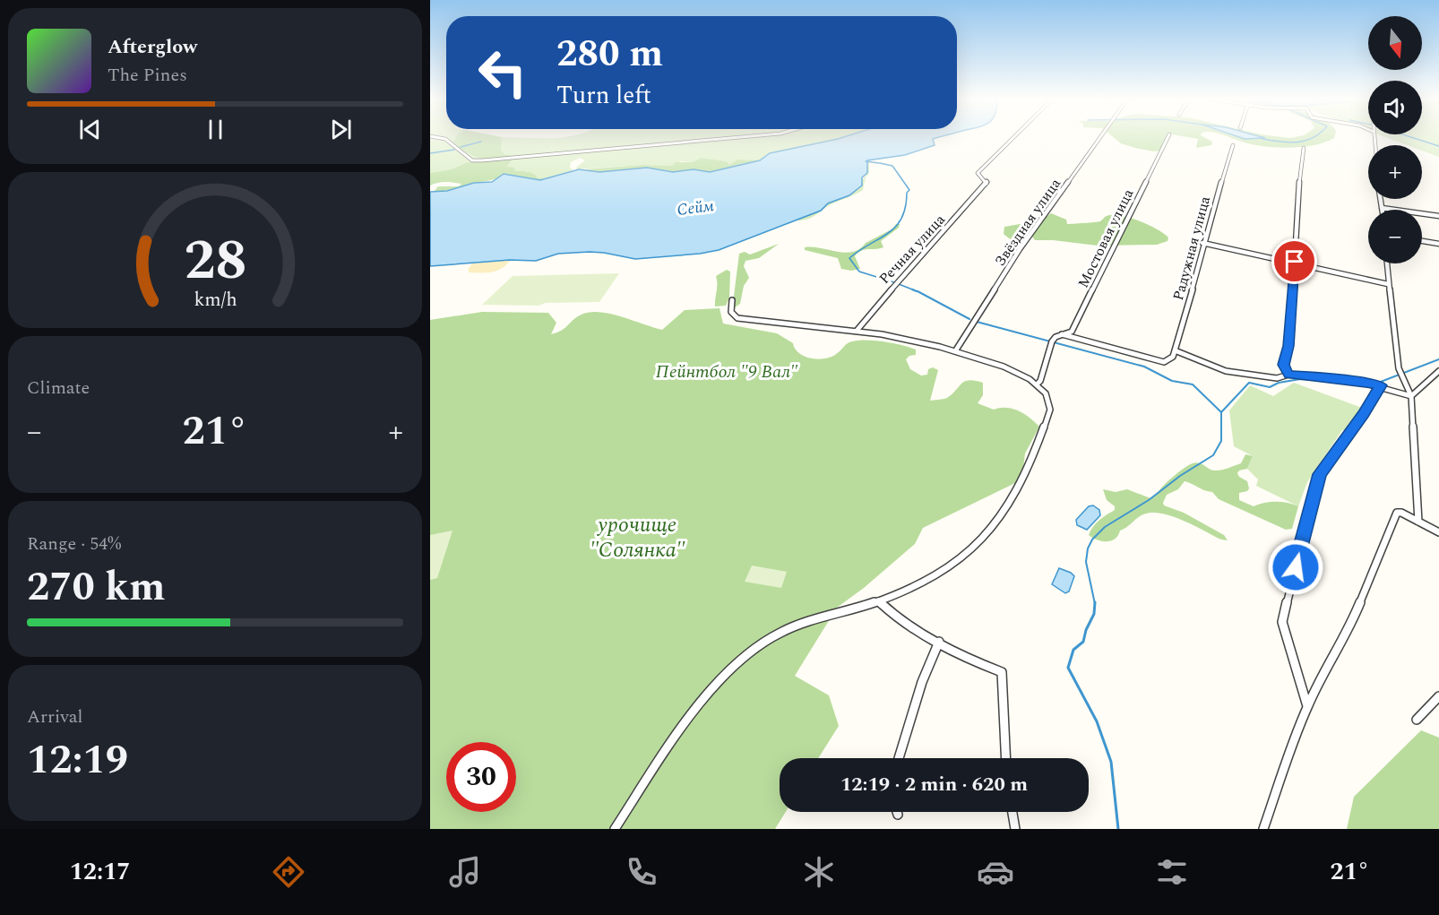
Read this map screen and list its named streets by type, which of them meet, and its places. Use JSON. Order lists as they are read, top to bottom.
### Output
{
  "streets": {
    "street": [
      "Звёздная улица",
      "Мостовая улица",
      "Радужная улица",
      "Речная улица"
    ]
  },
  "crossings": [
    ["Мостовая улица", "Радужная улица"]
  ],
  "water": ["Сейм"],
  "parks": ["Пейнтбол \"9 Вал\"", "урочище \"Солянка\""],
  "north": "bottom",
  "page": {
    "map_buttons": ["+", "−"],
    "turn": ["280 m", "Turn left"],
    "song": ["Afterglow", "The Pines"],
    "tile": [
      "Climate",
      ["Range · 54%", "270 km"],
      ["Arrival", "12:19"]
    ],
    "heat": ["−", "21°", "+"],
    "limit": "30",
    "trip": "12:19 · 2 min · 620 m",
    "tabs": ["12:17", "21°"],
    "gauge": ["28", "km/h"]
  }
}
